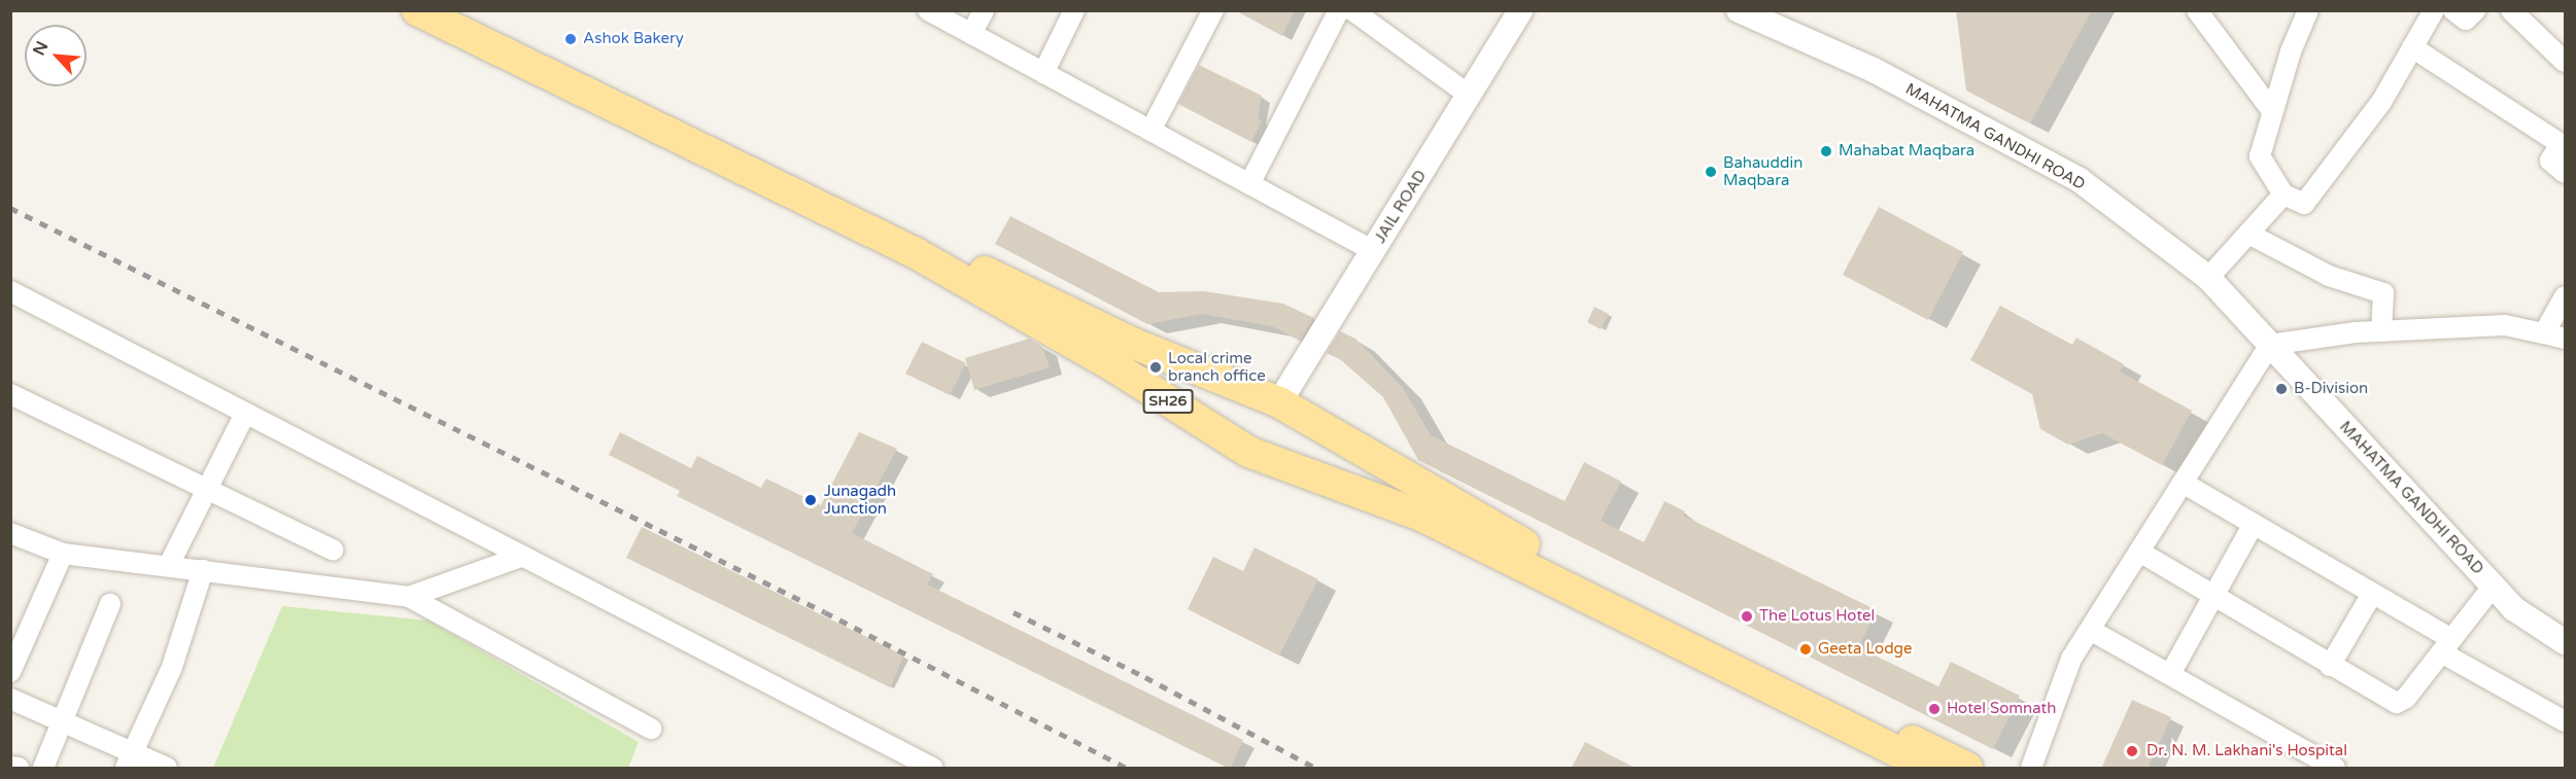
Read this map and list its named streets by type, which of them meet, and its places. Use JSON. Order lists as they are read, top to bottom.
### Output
{
  "streets": {
    "main road": ["SH26"],
    "street": ["MAHATMA GANDHI ROAD", "JAIL ROAD"]
  },
  "crossings": [
    ["JAIL ROAD", "SH26"]
  ],
  "places": [
    "Ashok Bakery",
    "Mahabat Maqbara",
    "Bahauddin Maqbara",
    "Local crime branch office",
    "B-Division",
    "Junagadh Junction",
    "The Lotus Hotel",
    "Geeta Lodge",
    "Hotel Somnath",
    "Dr. N. M. Lakhani's Hospital"
  ],
  "north": "top left"
}
